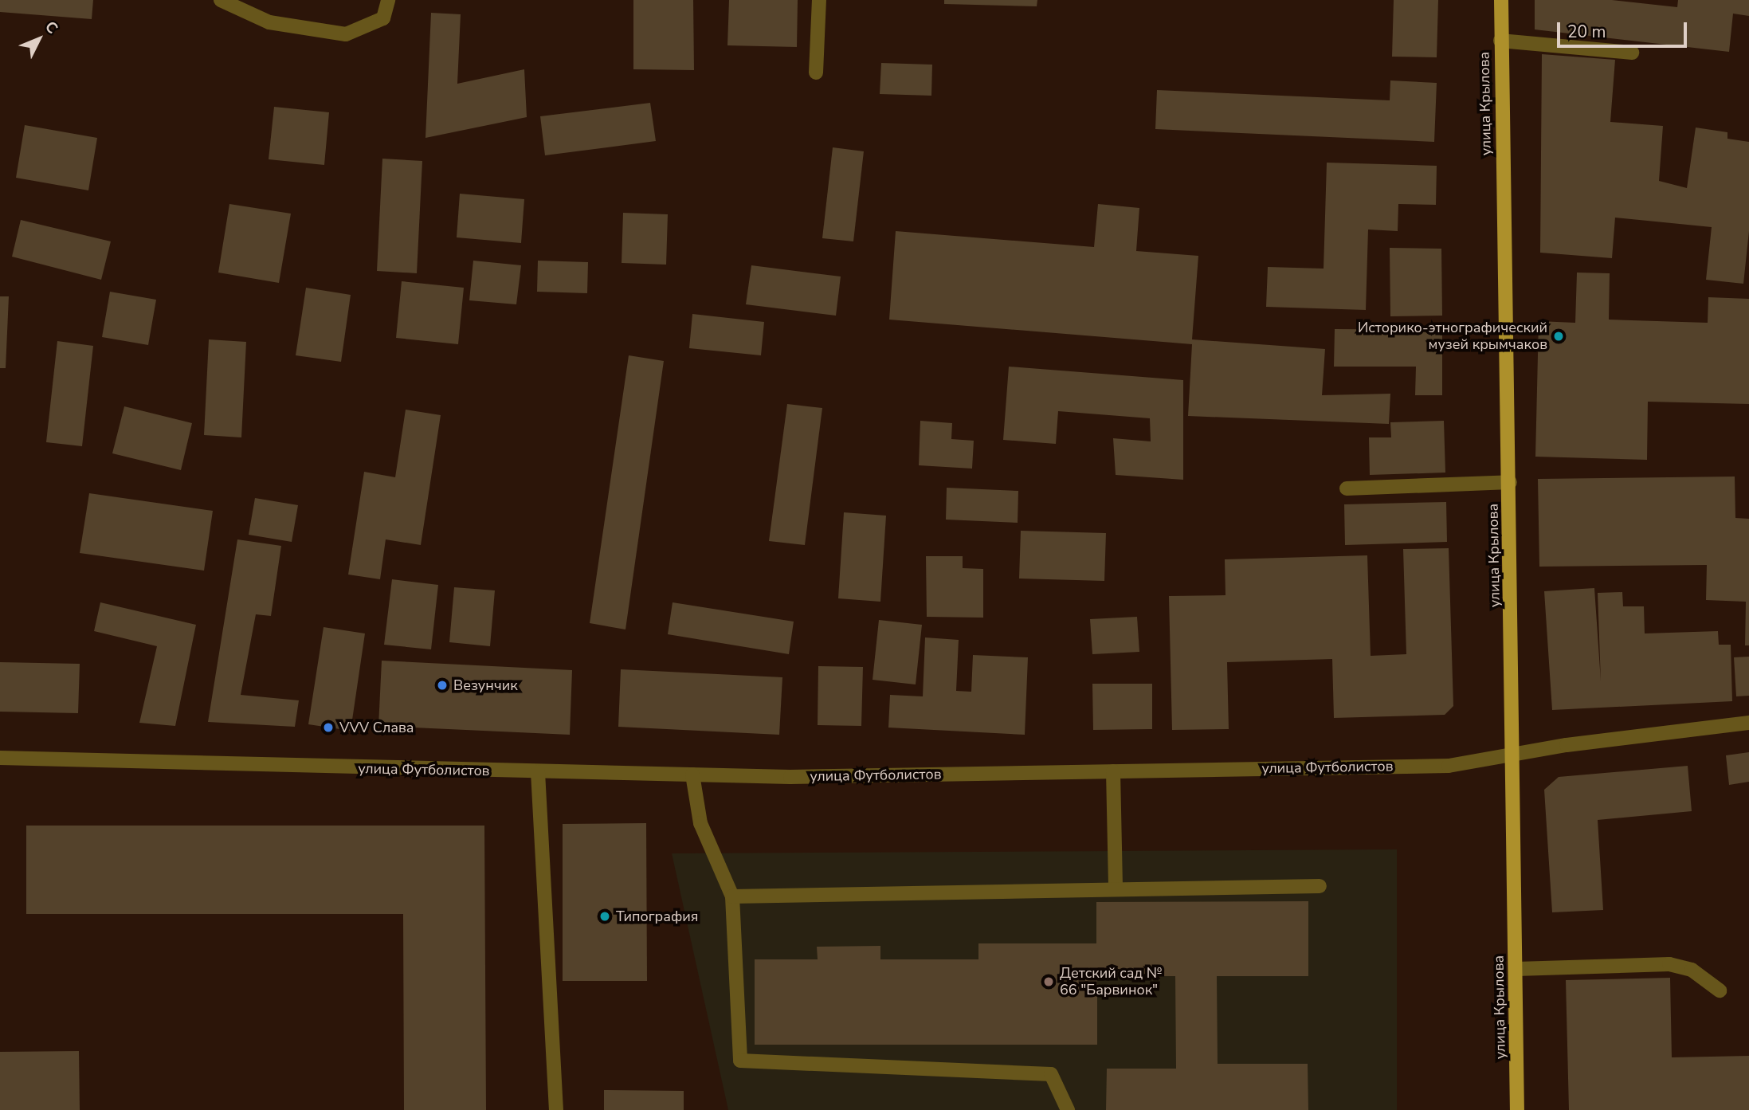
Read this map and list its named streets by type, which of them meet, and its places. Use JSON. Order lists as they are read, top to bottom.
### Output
{
  "streets": {
    "main road": ["улица Крылова"],
    "street": ["улица Футболистов"]
  },
  "crossings": [
    ["улица Крылова", "улица Футболистов"]
  ],
  "places": [
    "Историко-этнографический музей крымчаков",
    "Везунчик",
    "VVV Слава",
    "Типография",
    "Детский сад № 66 \"Барвинок\""
  ],
  "scale_bar": "20 m",
  "north": "top right"
}
